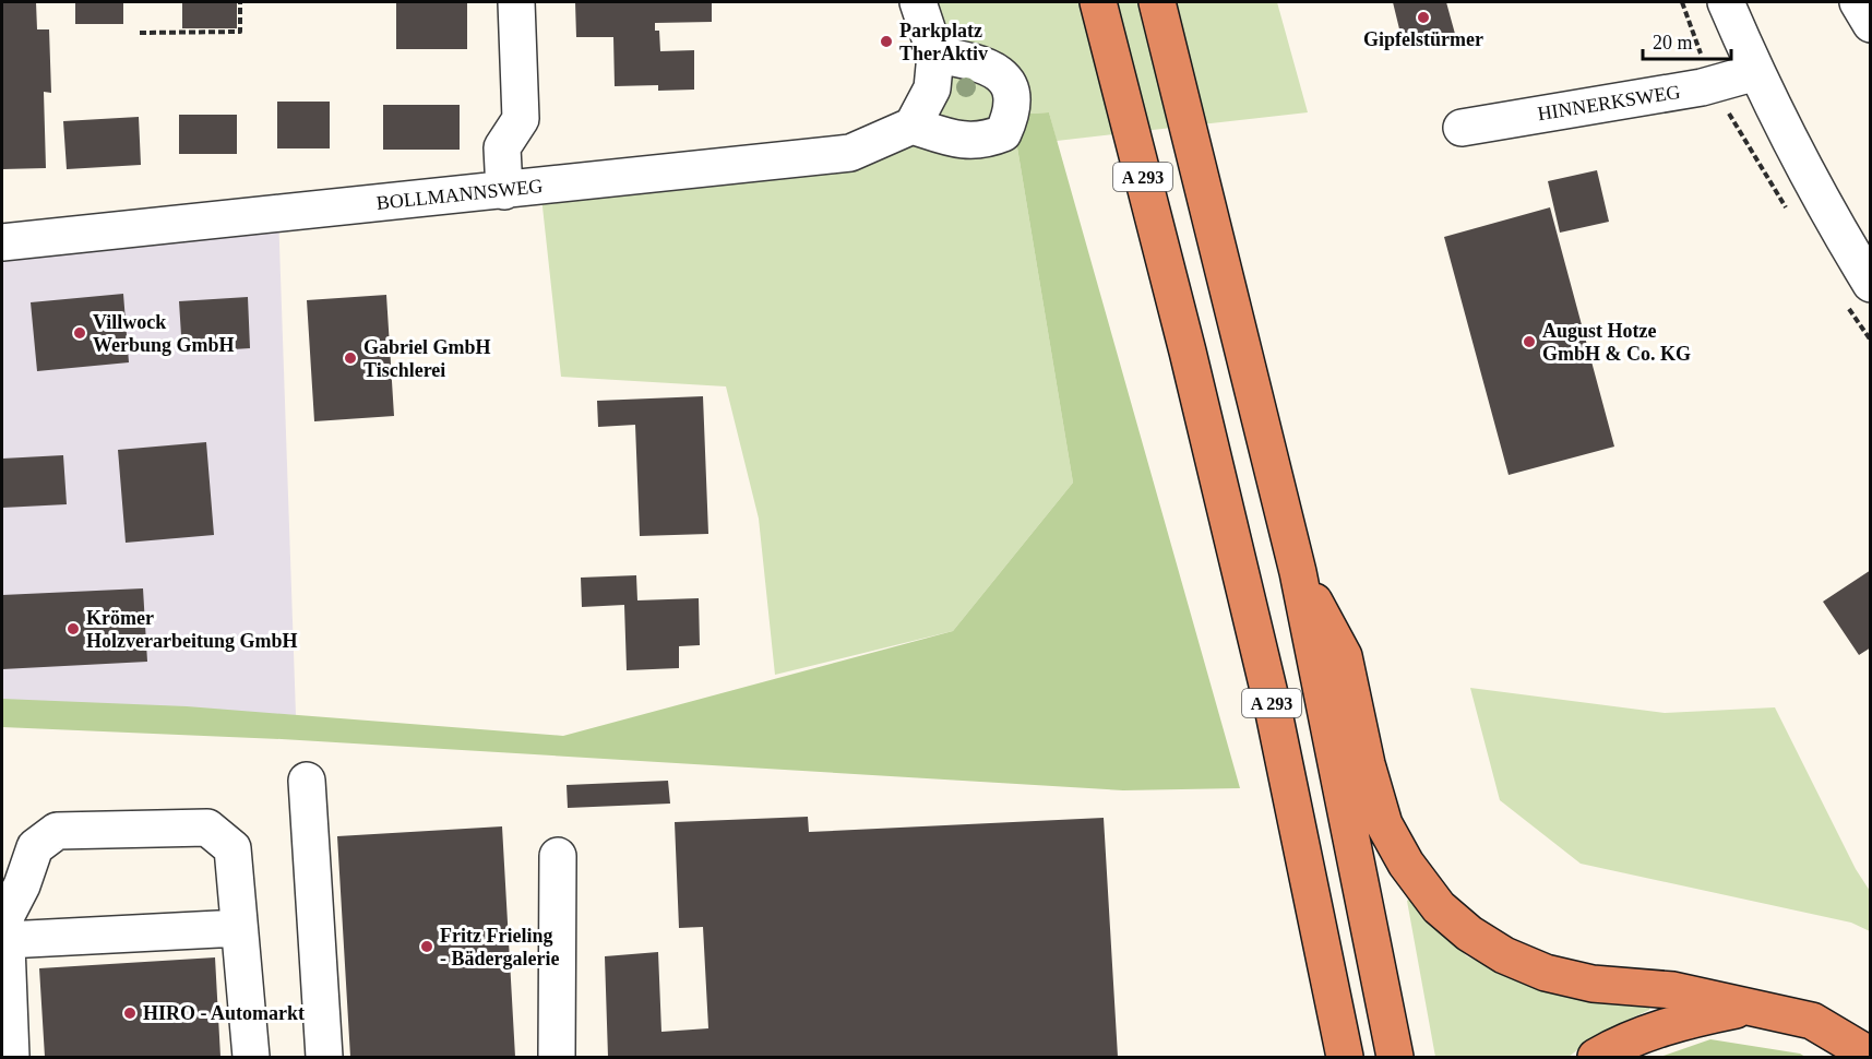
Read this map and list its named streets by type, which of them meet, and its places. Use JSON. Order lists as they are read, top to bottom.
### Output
{
  "streets": {
    "highway": ["A 293"],
    "street": ["HINNERKSWEG", "BOLLMANNSWEG"]
  },
  "places": [
    "Gipfelstürmer",
    "Parkplatz TherAktiv",
    "Villwock Werbung GmbH",
    "August Hotze GmbH & Co. KG",
    "Gabriel GmbH Tischlerei",
    "Krömer Holzverarbeitung GmbH",
    "Fritz Frieling - Bädergalerie",
    "HIRO - Automarkt"
  ],
  "scale_bar": "20 m"
}
